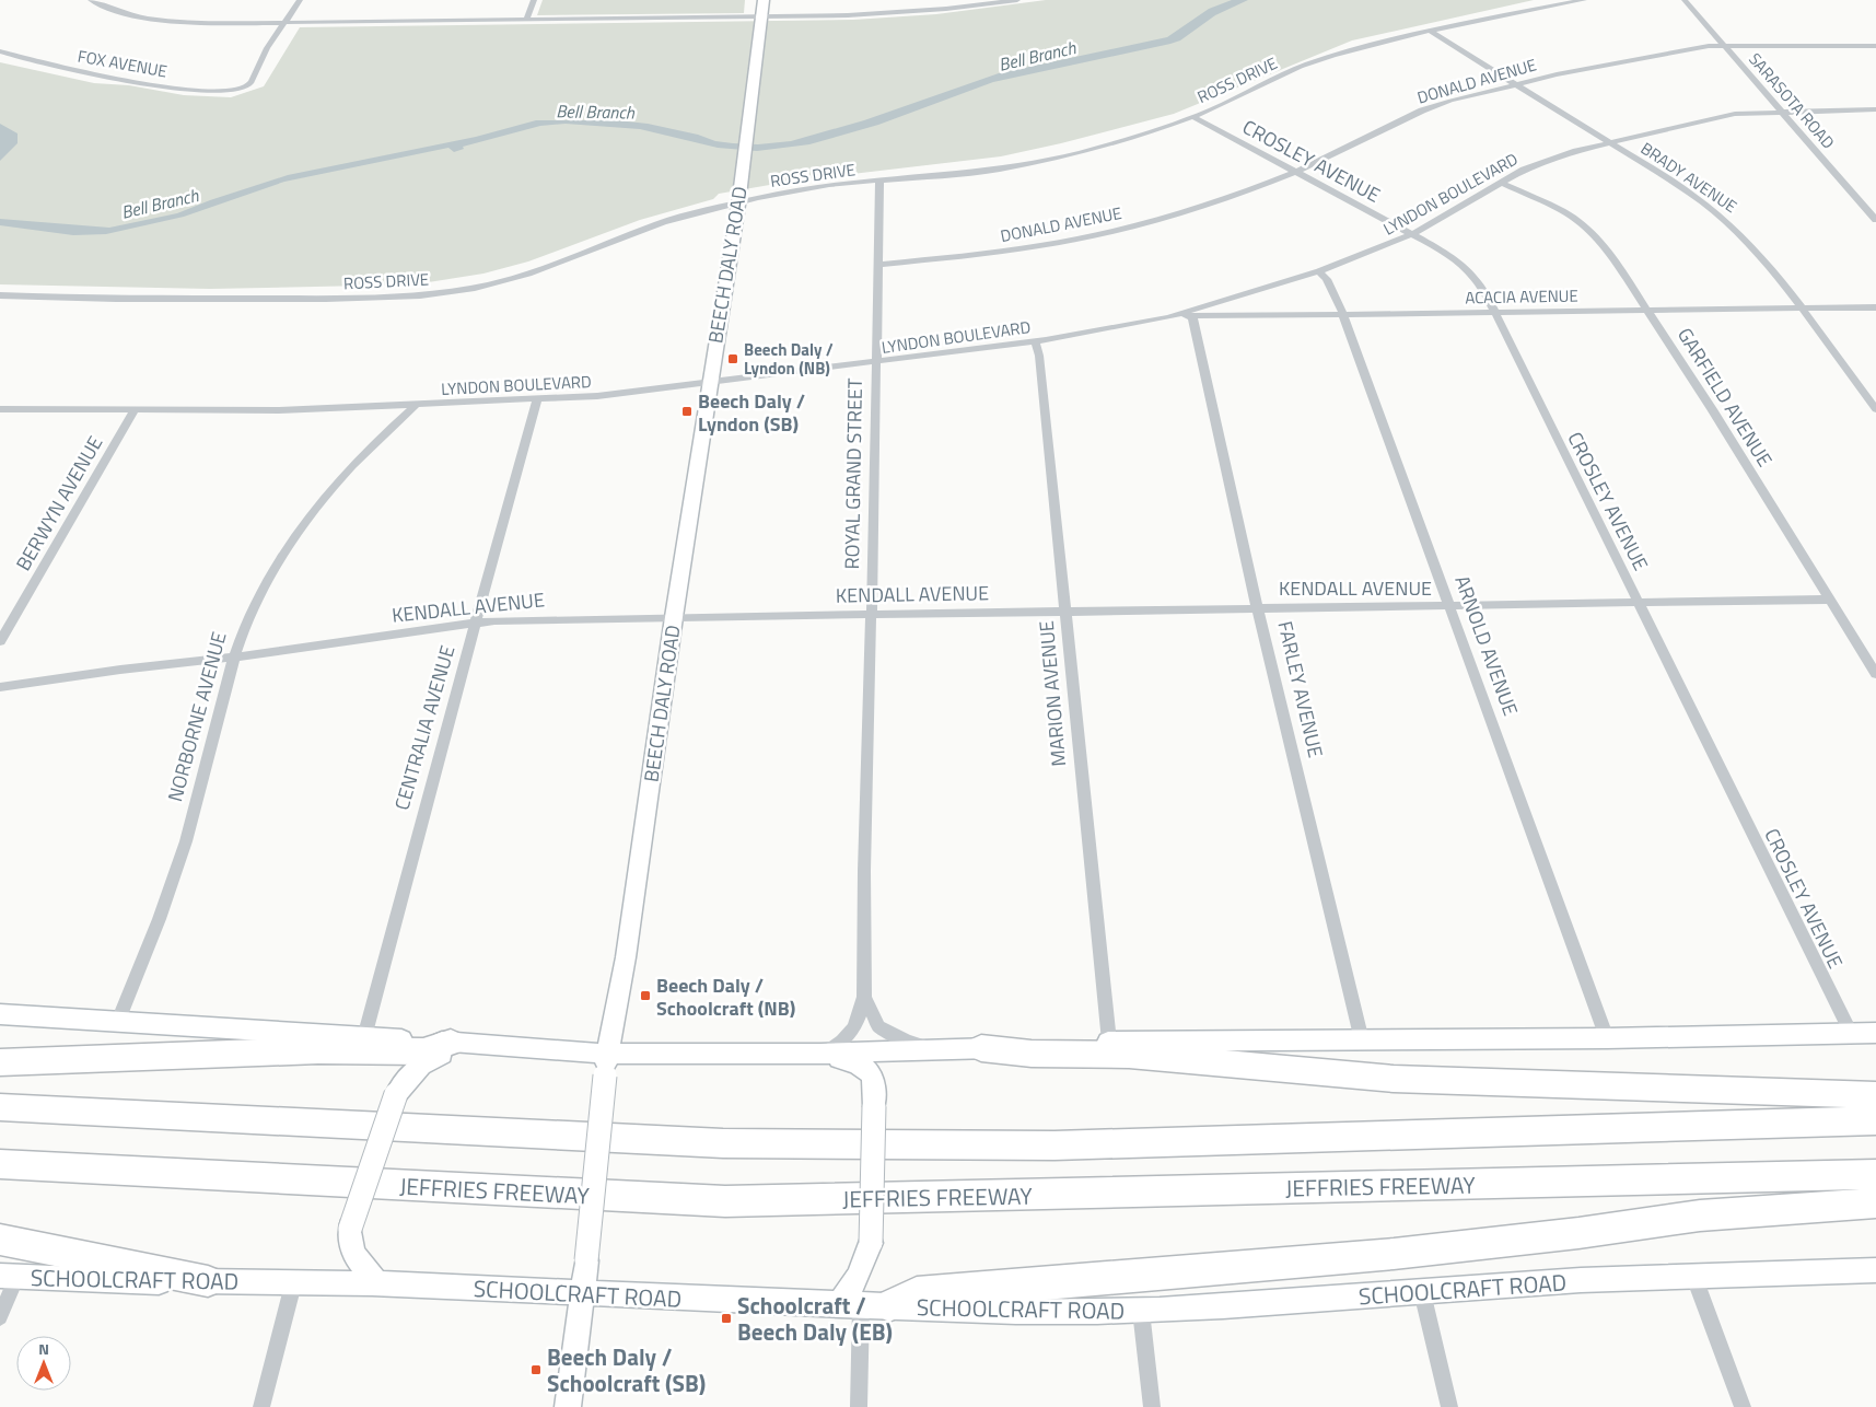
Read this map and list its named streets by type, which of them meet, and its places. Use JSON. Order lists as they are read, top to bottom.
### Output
{
  "streets": {
    "highway": ["JEFFRIES FREEWAY"],
    "main road": ["BEECH DALY ROAD", "SCHOOLCRAFT ROAD"],
    "street": [
      "FOX AVENUE",
      "ROSS DRIVE",
      "DONALD AVENUE",
      "SARASOTA ROAD",
      "CROSLEY AVENUE",
      "BRADY AVENUE",
      "LYNDON BOULEVARD",
      "ACACIA AVENUE",
      "GARFIELD AVENUE",
      "ROYAL GRAND STREET",
      "BERWYN AVENUE",
      "KENDALL AVENUE",
      "ARNOLD AVENUE",
      "FARLEY AVENUE",
      "MARION AVENUE",
      "NORBORNE AVENUE",
      "CENTRALIA AVENUE"
    ]
  },
  "crossings": [
    ["ROSS DRIVE", "CROSLEY AVENUE"],
    ["ROSS DRIVE", "BRADY AVENUE"],
    ["ROSS DRIVE", "BEECH DALY ROAD"],
    ["ROSS DRIVE", "ROYAL GRAND STREET"],
    ["DONALD AVENUE", "SARASOTA ROAD"],
    ["DONALD AVENUE", "CROSLEY AVENUE"],
    ["DONALD AVENUE", "BRADY AVENUE"],
    ["DONALD AVENUE", "ROYAL GRAND STREET"],
    ["SARASOTA ROAD", "LYNDON BOULEVARD"],
    ["CROSLEY AVENUE", "LYNDON BOULEVARD"],
    ["CROSLEY AVENUE", "ACACIA AVENUE"],
    ["CROSLEY AVENUE", "KENDALL AVENUE"],
    ["BRADY AVENUE", "LYNDON BOULEVARD"],
    ["BRADY AVENUE", "ACACIA AVENUE"],
    ["LYNDON BOULEVARD", "BEECH DALY ROAD"],
    ["LYNDON BOULEVARD", "ACACIA AVENUE"],
    ["LYNDON BOULEVARD", "GARFIELD AVENUE"],
    ["LYNDON BOULEVARD", "ROYAL GRAND STREET"],
    ["LYNDON BOULEVARD", "BERWYN AVENUE"],
    ["LYNDON BOULEVARD", "ARNOLD AVENUE"],
    ["LYNDON BOULEVARD", "MARION AVENUE"],
    ["LYNDON BOULEVARD", "NORBORNE AVENUE"],
    ["LYNDON BOULEVARD", "CENTRALIA AVENUE"],
    ["BEECH DALY ROAD", "KENDALL AVENUE"],
    ["BEECH DALY ROAD", "SCHOOLCRAFT ROAD"],
    ["ACACIA AVENUE", "GARFIELD AVENUE"],
    ["ACACIA AVENUE", "ARNOLD AVENUE"],
    ["ACACIA AVENUE", "FARLEY AVENUE"],
    ["GARFIELD AVENUE", "KENDALL AVENUE"],
    ["ROYAL GRAND STREET", "KENDALL AVENUE"],
    ["KENDALL AVENUE", "ARNOLD AVENUE"],
    ["KENDALL AVENUE", "FARLEY AVENUE"],
    ["KENDALL AVENUE", "MARION AVENUE"],
    ["KENDALL AVENUE", "NORBORNE AVENUE"],
    ["KENDALL AVENUE", "CENTRALIA AVENUE"]
  ],
  "water": ["Bell Branch"],
  "places": {
    "transit": [
      "Beech Daly / Lyndon (NB)",
      "Beech Daly / Lyndon (SB)",
      "Beech Daly / Schoolcraft (NB)",
      "Schoolcraft / Beech Daly (EB)",
      "Beech Daly / Schoolcraft (SB)"
    ]
  },
  "north": "top"
}
